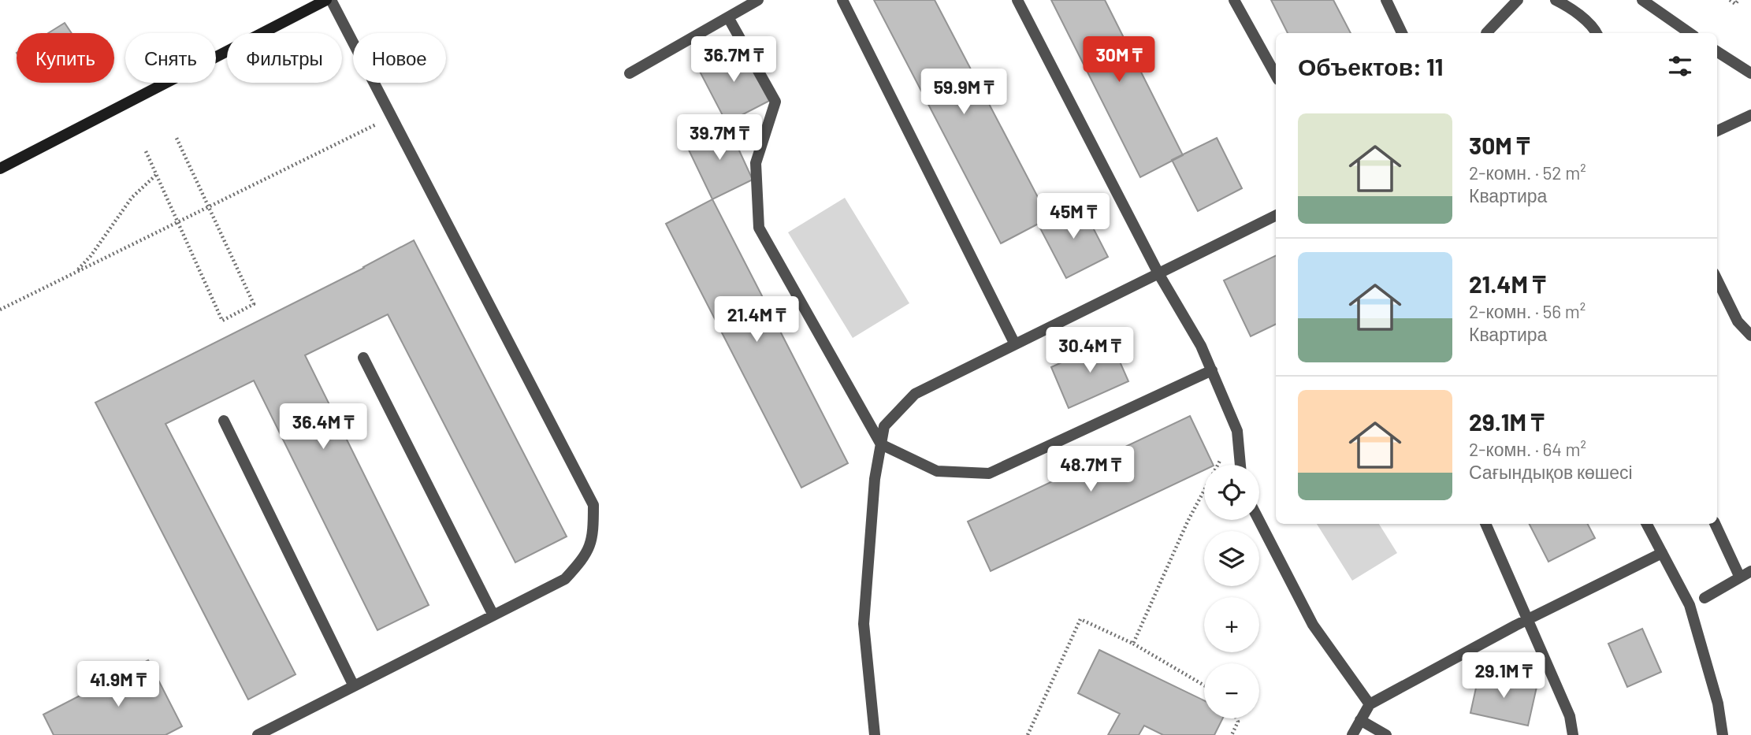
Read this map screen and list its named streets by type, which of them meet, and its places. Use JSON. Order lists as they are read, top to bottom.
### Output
{
  "page": {
    "chip": [
      "Купить",
      "Снять",
      "Фильтры",
      "Новое"
    ],
    "heading": "Объектов: 11",
    "price": [
      "36.7M ₸",
      "30M ₸",
      "59.9M ₸",
      "39.7M ₸",
      "45M ₸",
      "21.4M ₸",
      "30.4M ₸",
      "36.4M ₸",
      "48.7M ₸",
      "29.1M ₸",
      "41.9M ₸"
    ],
    "list": [
      {
        "name": "30M ₸",
        "note": "2-комн. · 52 m² · Квартира"
      },
      {
        "name": "21.4M ₸",
        "note": "2-комн. · 56 m² · Квартира"
      },
      {
        "name": "29.1M ₸",
        "note": "2-комн. · 64 m² · Сағындықов көшесі"
      }
    ],
    "map_buttons": ["+", "−"]
  }
}
